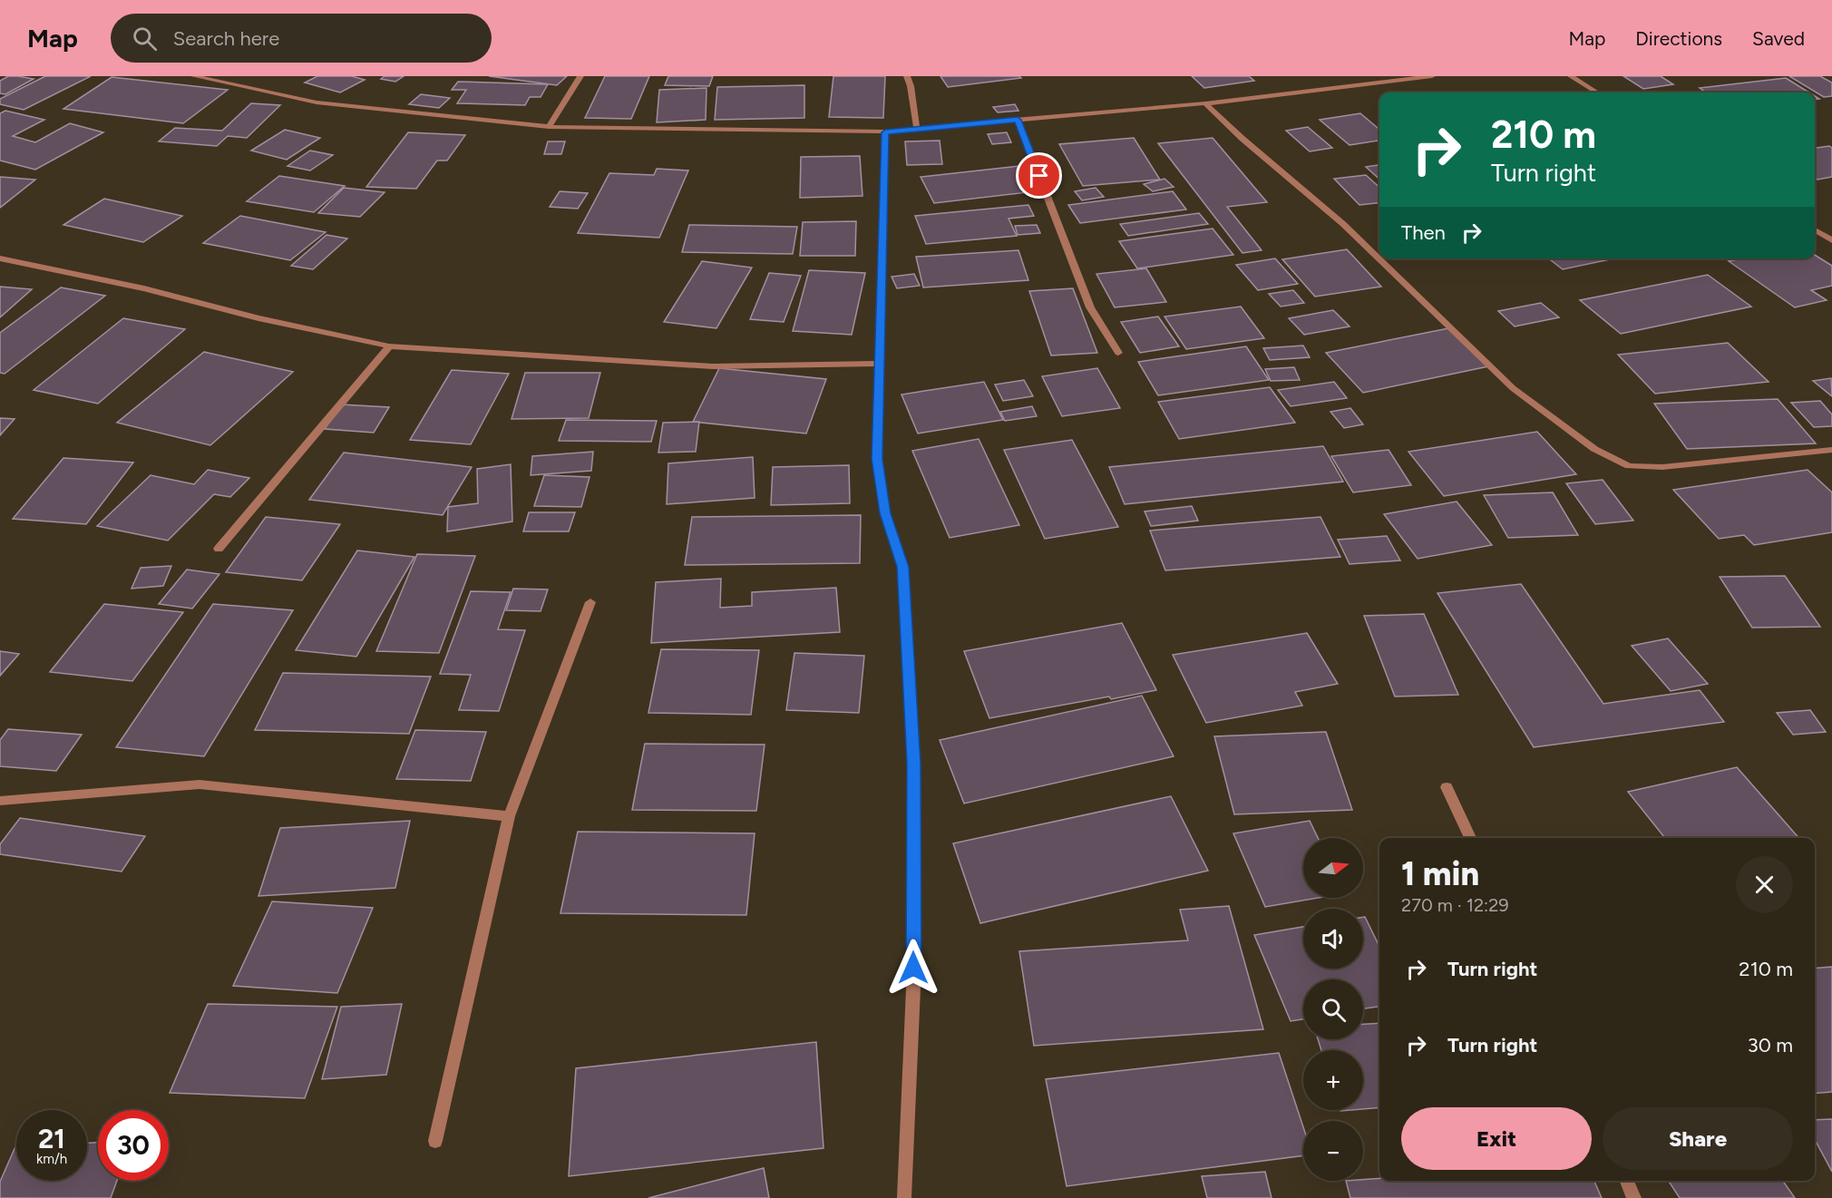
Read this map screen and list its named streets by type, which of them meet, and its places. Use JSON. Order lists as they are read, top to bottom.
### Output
{
  "north": "right",
  "page": {
    "header": "Map",
    "search": "Search here",
    "nav": ["Map", "Directions", "Saved"],
    "turn": ["210 m", "Turn right"],
    "then": "Then",
    "map_buttons": ["+", "−"],
    "heading": ["1 min", "270 m · 12:29"],
    "list": [
      {
        "name": "Turn right",
        "value": "210 m"
      },
      {
        "name": "Turn right",
        "value": "30 m"
      }
    ],
    "buttons": ["Exit", "Share"],
    "speed": "21 km/h",
    "limit": "30"
  }
}
